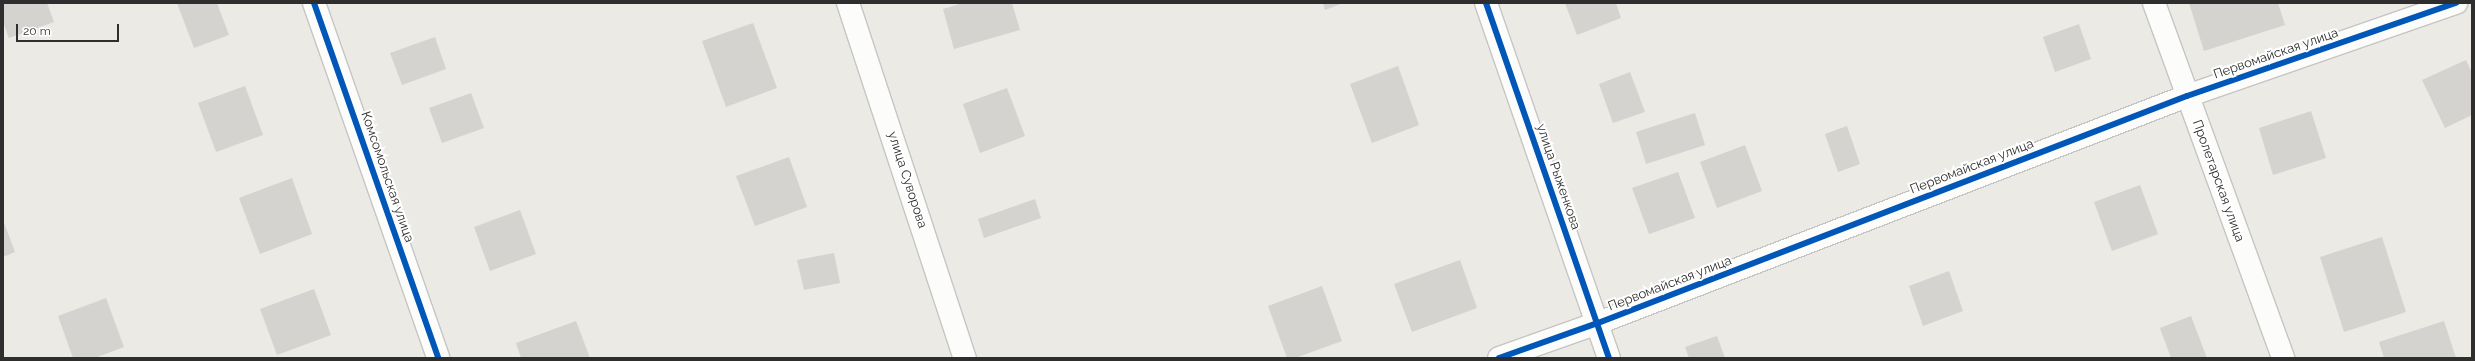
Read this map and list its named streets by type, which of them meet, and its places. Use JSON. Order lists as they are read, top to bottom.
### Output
{
  "streets": {
    "street": [
      "Первомайская улица",
      "Комсомольская улица",
      "улица Рыженкова",
      "улица Суворова",
      "Пролетарская улица"
    ]
  },
  "crossings": [
    ["Первомайская улица", "улица Рыженкова"],
    ["Первомайская улица", "Пролетарская улица"]
  ],
  "scale_bar": "20 m"
}
